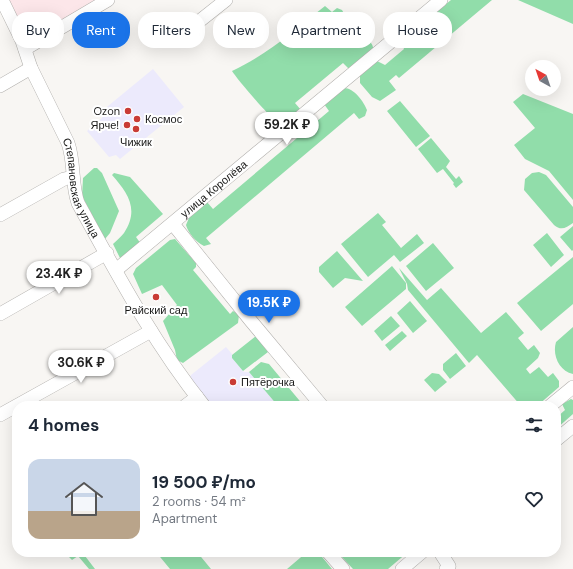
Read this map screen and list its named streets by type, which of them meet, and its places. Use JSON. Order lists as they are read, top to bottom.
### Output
{
  "streets": {
    "street": ["Степановская улица", "улица Королёва"]
  },
  "crossings": [
    ["Степановская улица", "улица Королёва"]
  ],
  "places": [
    "Ozon",
    "Космос",
    "Ярче!",
    "Чижик",
    "Райский сад",
    "Пятёрочка"
  ],
  "north": "top left",
  "page": {
    "chip": [
      "Buy",
      "Rent",
      "Filters",
      "New",
      "Apartment",
      "House"
    ],
    "price": [
      "59.2K ₽",
      "23.4K ₽",
      "19.5K ₽",
      "30.6K ₽"
    ],
    "heading": "4 homes",
    "list": [
      {
        "name": "19 500 ₽/mo",
        "note": "2 rooms · 54 m² · Apartment"
      }
    ]
  }
}
